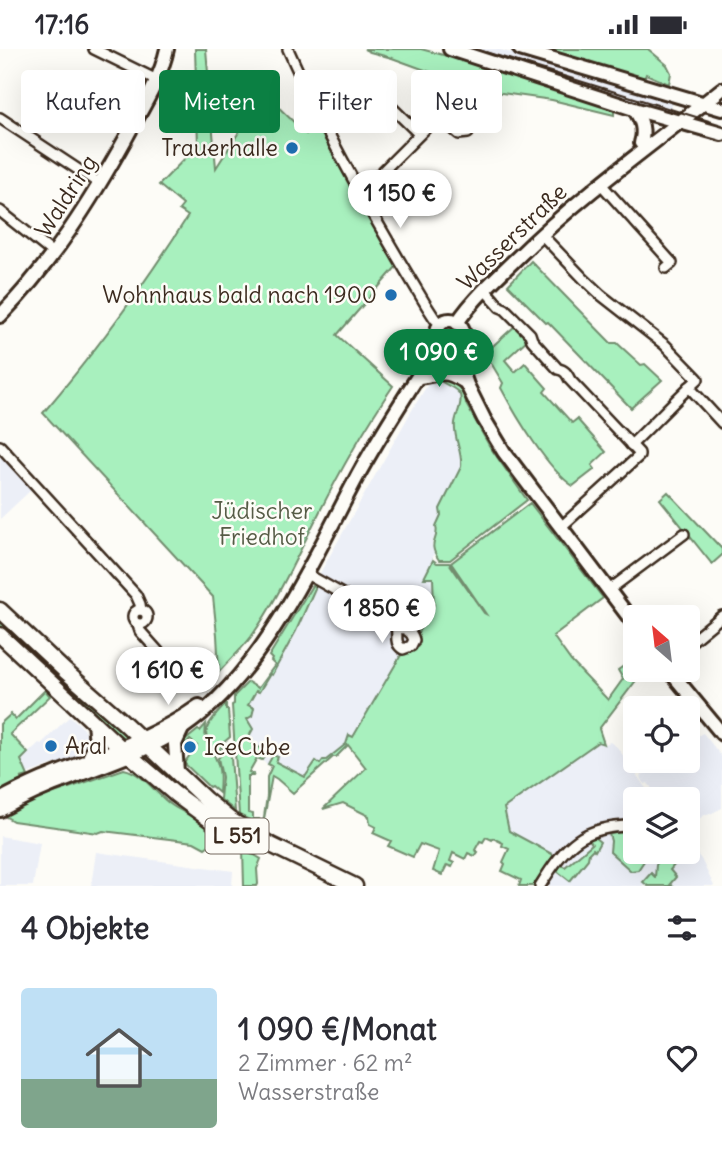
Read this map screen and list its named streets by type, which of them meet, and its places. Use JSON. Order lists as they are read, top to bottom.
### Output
{
  "streets": {
    "main road": ["Waldring", "Wasserstraße", "L 551"]
  },
  "crossings": [
    ["Wasserstraße", "L 551"]
  ],
  "parks": ["Jüdischer Friedhof"],
  "places": [
    "Trauerhalle",
    "Wohnhaus bald nach 1900",
    "Aral",
    "IceCube"
  ],
  "north": "top left",
  "page": {
    "status": "17:16",
    "chip": [
      "Kaufen",
      "Mieten",
      "Filter",
      "Neu"
    ],
    "price": [
      "1 150 €",
      "1 090 €",
      "1 850 €",
      "1 610 €"
    ],
    "heading": "4 Objekte",
    "list": [
      {
        "name": "1 090 €/Monat",
        "note": "2 Zimmer · 62 m² · Wasserstraße"
      }
    ]
  }
}
